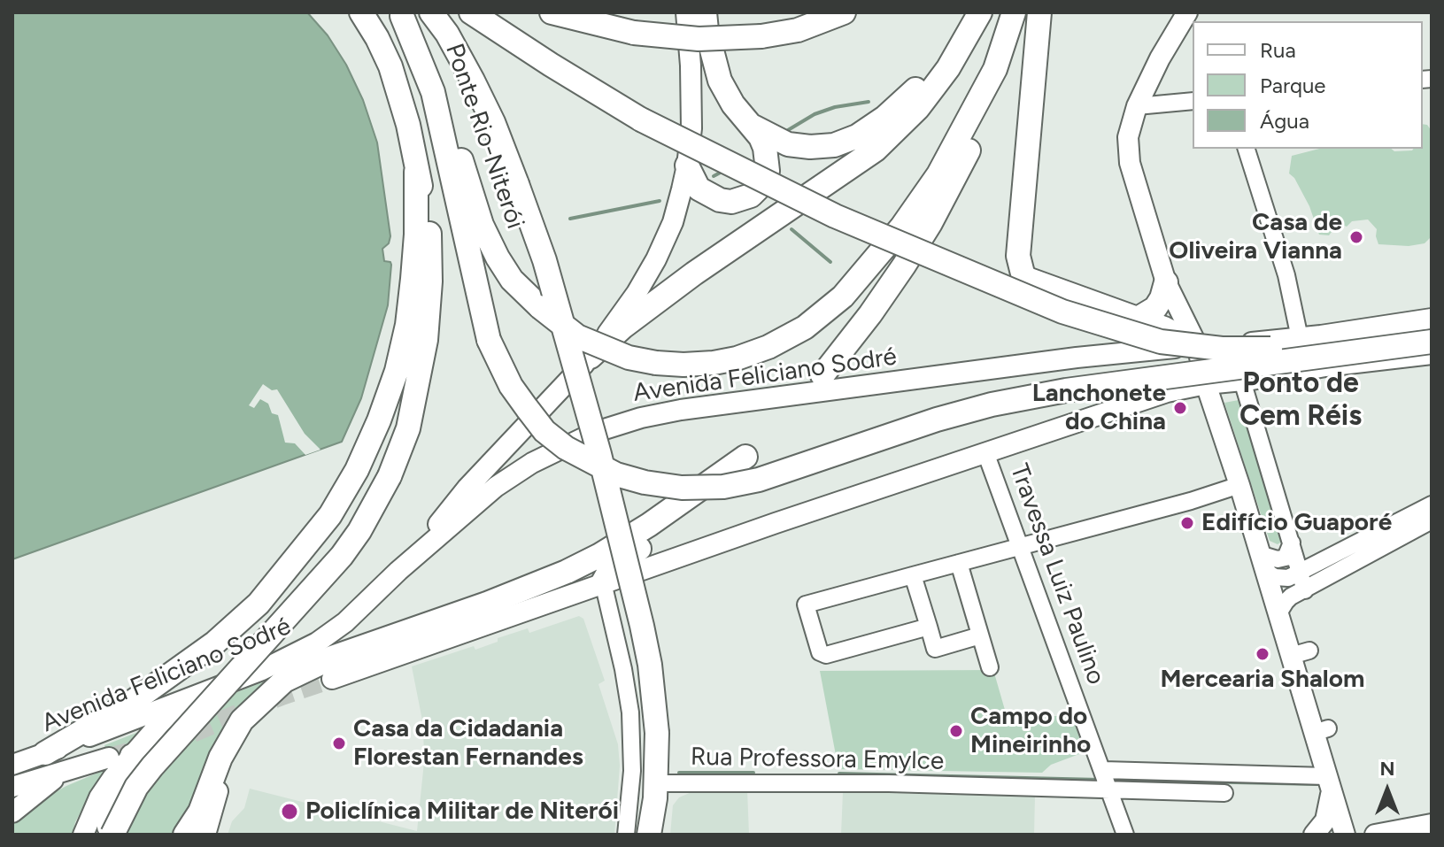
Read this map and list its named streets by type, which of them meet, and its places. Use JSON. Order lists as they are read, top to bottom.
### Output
{
  "streets": {
    "highway": ["Ponte Rio-Niterói"],
    "main road": ["Avenida Feliciano Sodré"],
    "street": ["Travessa Luiz Paulino", "Rua Professora Emylce"]
  },
  "crossings": [
    ["Travessa Luiz Paulino", "Rua Professora Emylce"]
  ],
  "districts": ["Ponto de Cem Réis"],
  "places": [
    "Casa de Oliveira Vianna",
    "Lanchonete do China",
    "Edifício Guaporé",
    "Mercearia Shalom",
    "Campo do Mineirinho",
    "Casa da Cidadania Florestan Fernandes",
    "Policlínica Militar de Niterói"
  ],
  "legend": ["Rua", "Parque", "Água"],
  "north": "top"
}
